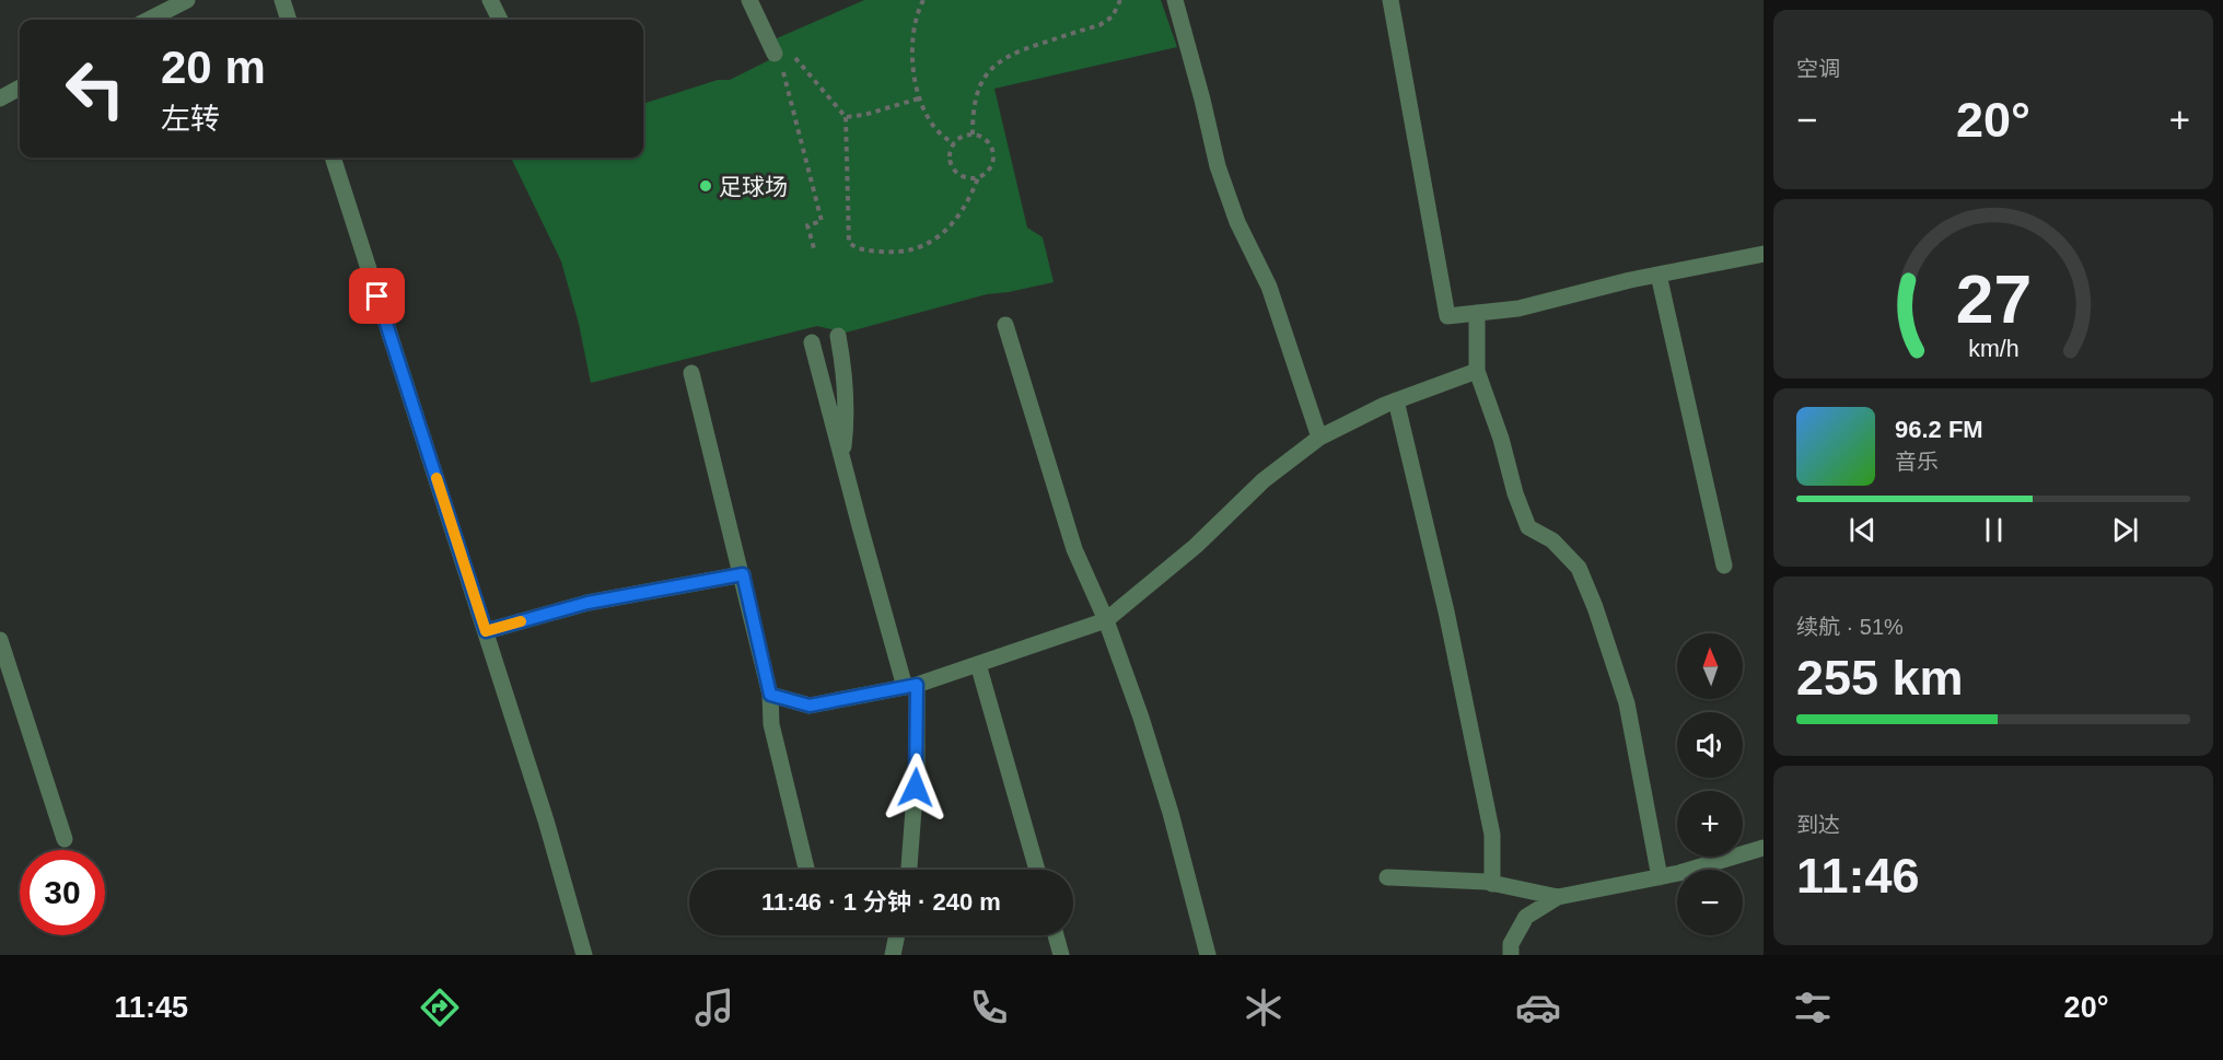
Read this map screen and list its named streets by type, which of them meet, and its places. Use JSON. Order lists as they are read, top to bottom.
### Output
{
  "places": ["足球场"],
  "north": "top",
  "page": {
    "tile": [
      "空调",
      ["续航 · 51%", "255 km"],
      ["到达", "11:46"]
    ],
    "turn": ["20 m", "左转"],
    "heat": ["−", "20°", "+"],
    "song": ["96.2 FM", "音乐"],
    "map_buttons": ["+", "−"],
    "limit": "30",
    "trip": "11:46 · 1 分钟 · 240 m",
    "tabs": ["11:45", "20°"],
    "gauge": ["27", "km/h"]
  }
}
